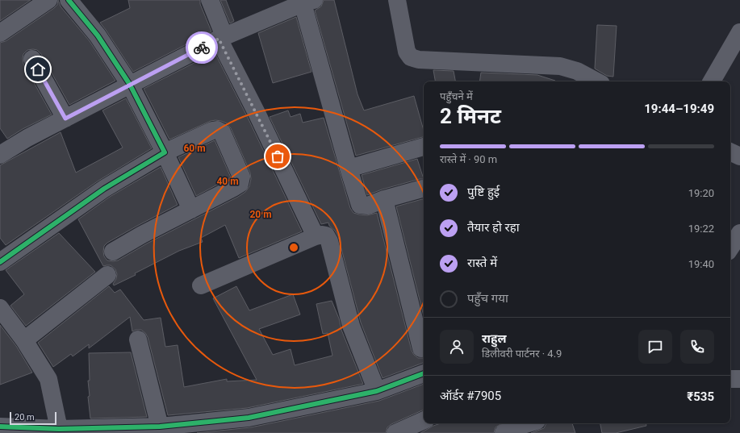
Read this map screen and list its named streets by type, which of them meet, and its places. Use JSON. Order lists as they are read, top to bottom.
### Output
{
  "scale_bar": "20 m",
  "page": {
    "heading": ["2 मिनट", "पहुँचने में", "19:44–19:49"],
    "panel": [
      "राहुल",
      "डिलीवरी पार्टनर · 4.9",
      "ऑर्डर #7905",
      "₹535"
    ],
    "bar": "रास्ते में · 90 m",
    "list": [
      ["पुष्टि हुई", "19:20"],
      ["तैयार हो रहा", "19:22"],
      ["रास्ते में", "19:40"],
      "पहुँच गया"
    ],
    "scale": "20 m"
  },
  "rings": ["60 m", "40 m", "20 m"]
}
